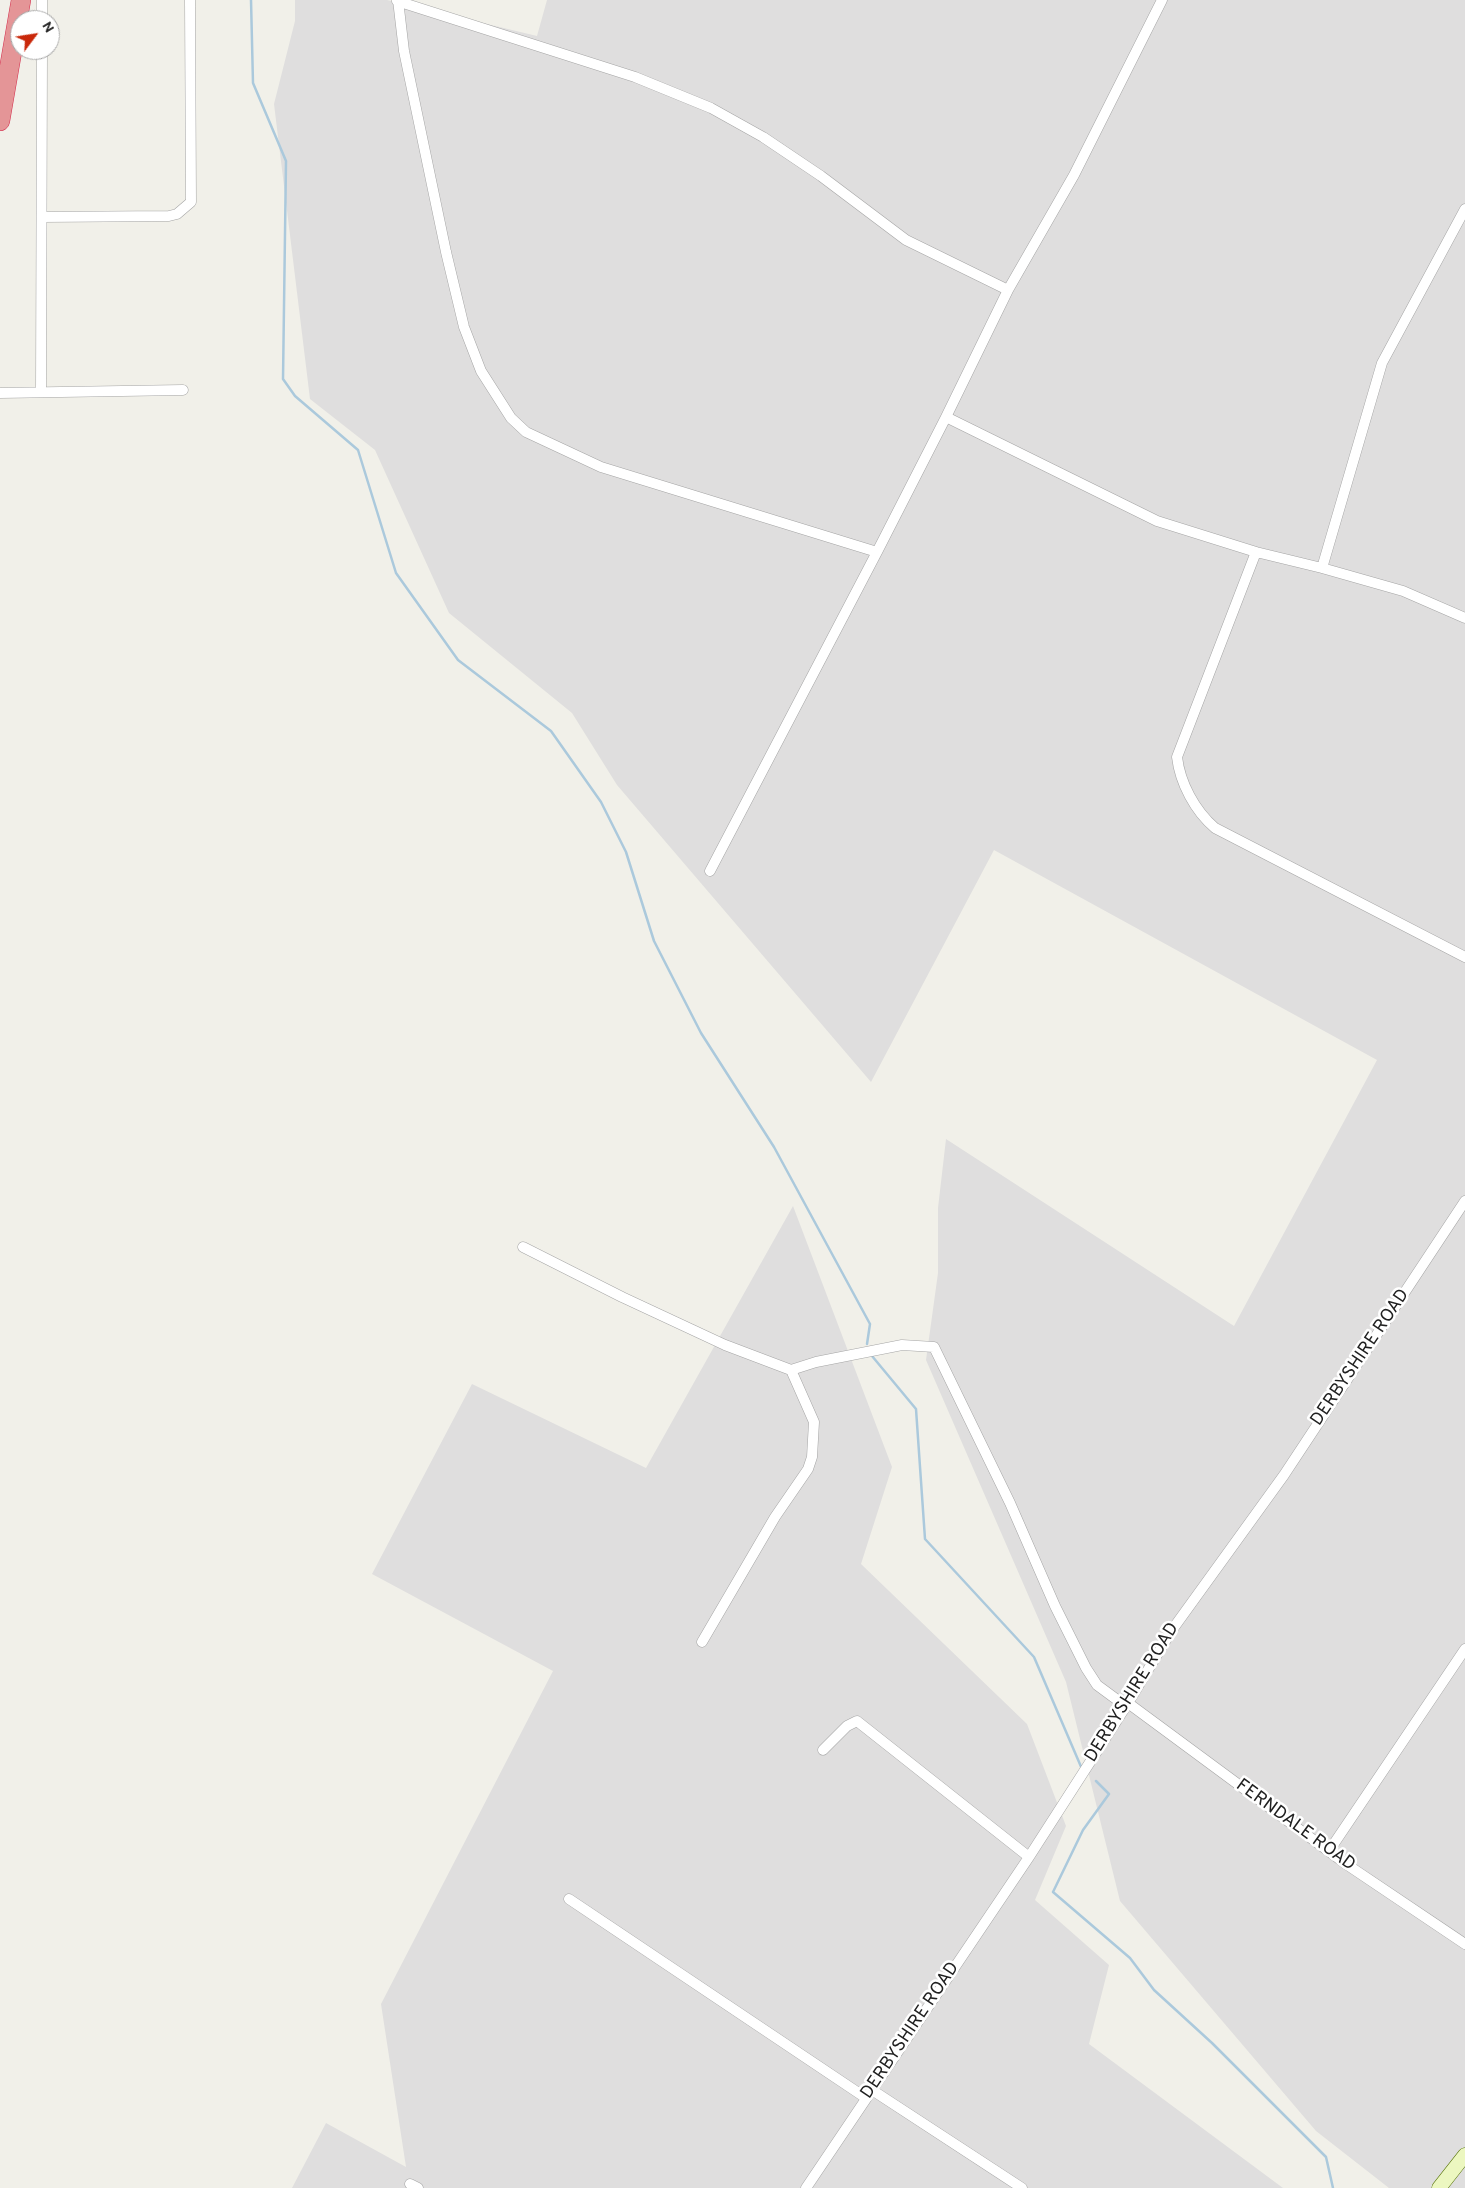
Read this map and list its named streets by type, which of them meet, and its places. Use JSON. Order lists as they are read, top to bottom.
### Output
{
  "streets": {
    "street": ["DERBYSHIRE ROAD", "FERNDALE ROAD"]
  },
  "crossings": [
    ["DERBYSHIRE ROAD", "FERNDALE ROAD"]
  ],
  "north": "top right"
}
